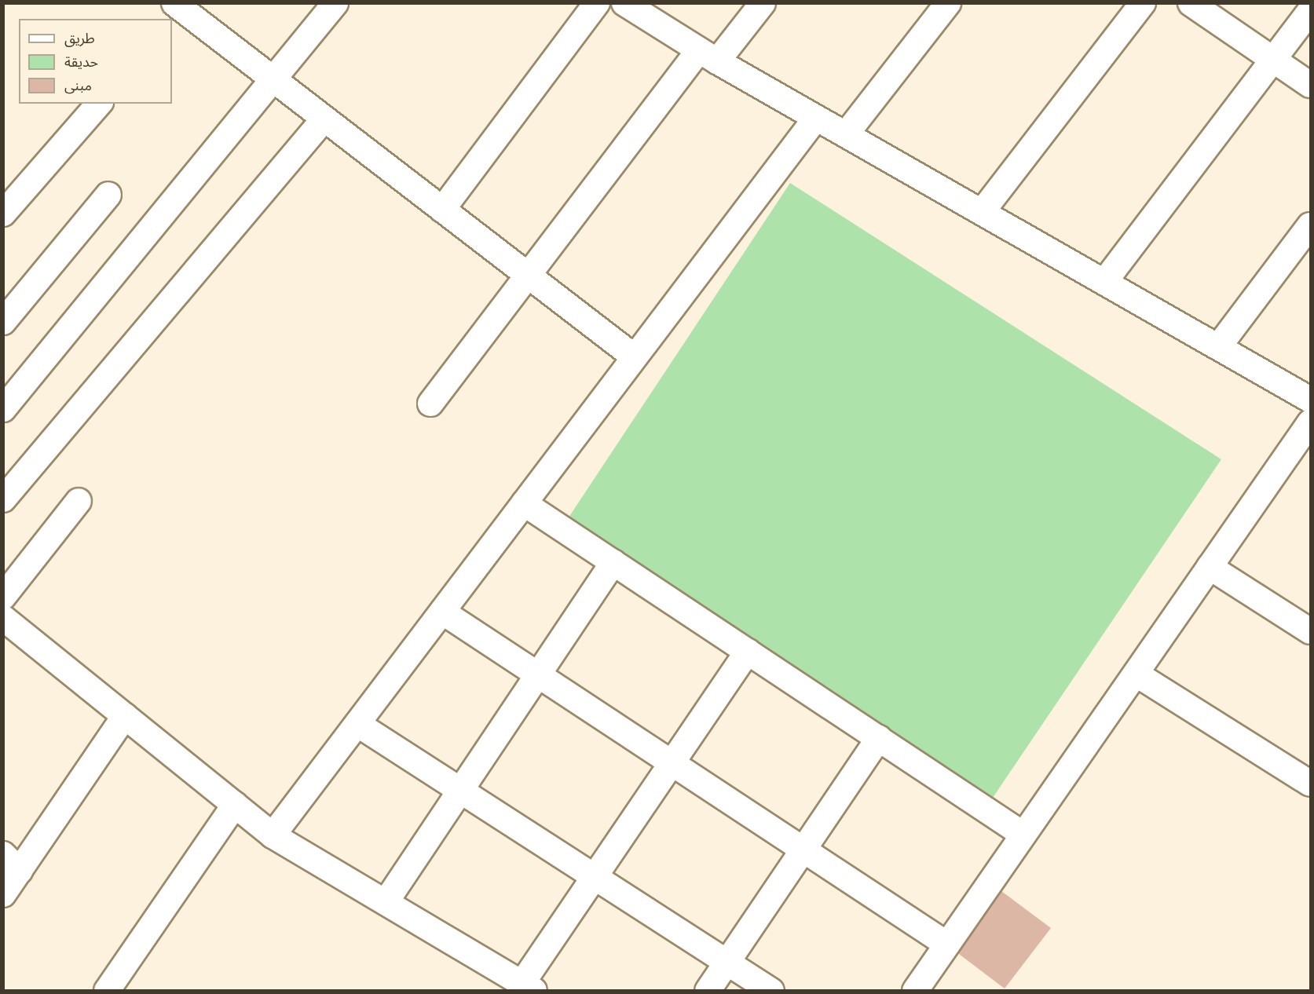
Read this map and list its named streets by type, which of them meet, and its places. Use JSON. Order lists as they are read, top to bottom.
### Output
{
  "legend": ["طريق", "حديقة", "مبنى"]
}
